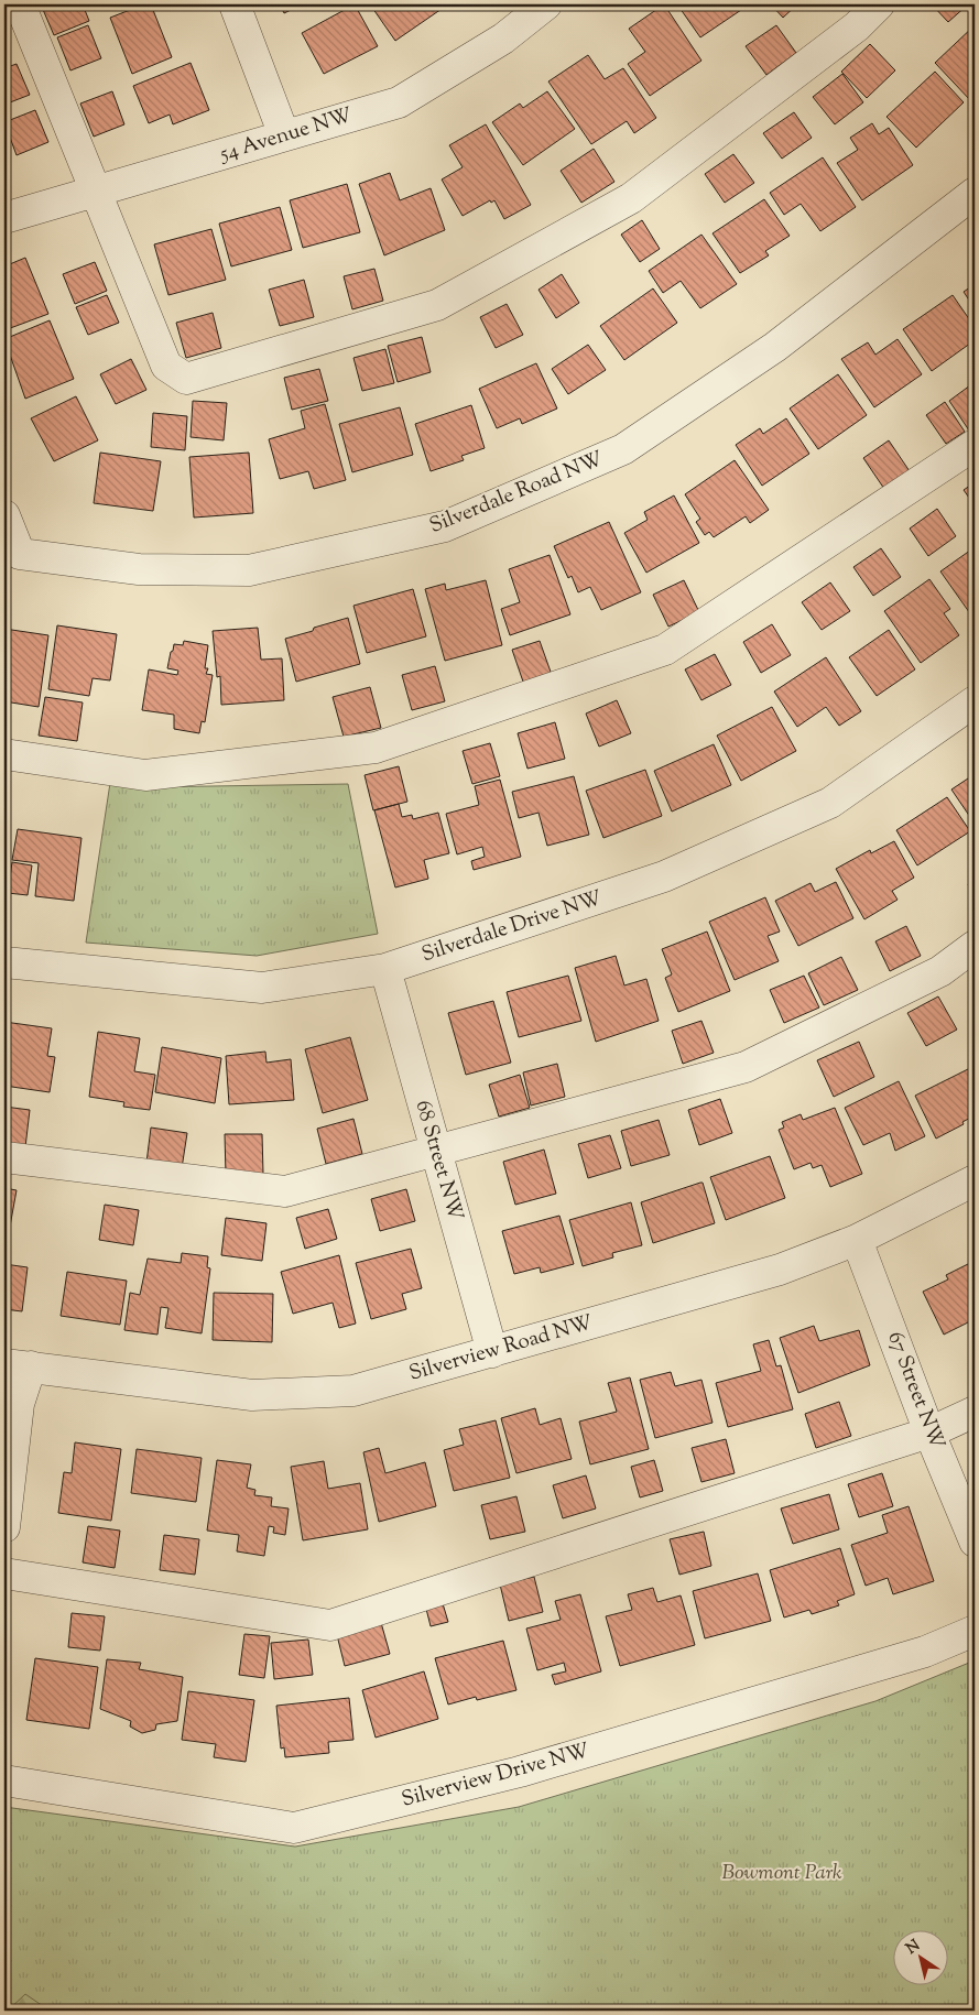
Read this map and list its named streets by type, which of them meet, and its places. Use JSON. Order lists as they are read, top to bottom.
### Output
{
  "streets": {
    "street": [
      "54 Avenue NW",
      "Silverdale Road NW",
      "Silverdale Drive NW",
      "68 Street NW",
      "Silverview Road NW",
      "67 Street NW",
      "Silverview Drive NW"
    ]
  },
  "crossings": [
    ["Silverdale Drive NW", "68 Street NW"],
    ["68 Street NW", "Silverview Road NW"],
    ["Silverview Road NW", "67 Street NW"]
  ],
  "parks": ["Bowmont Park"],
  "north": "top left"
}
